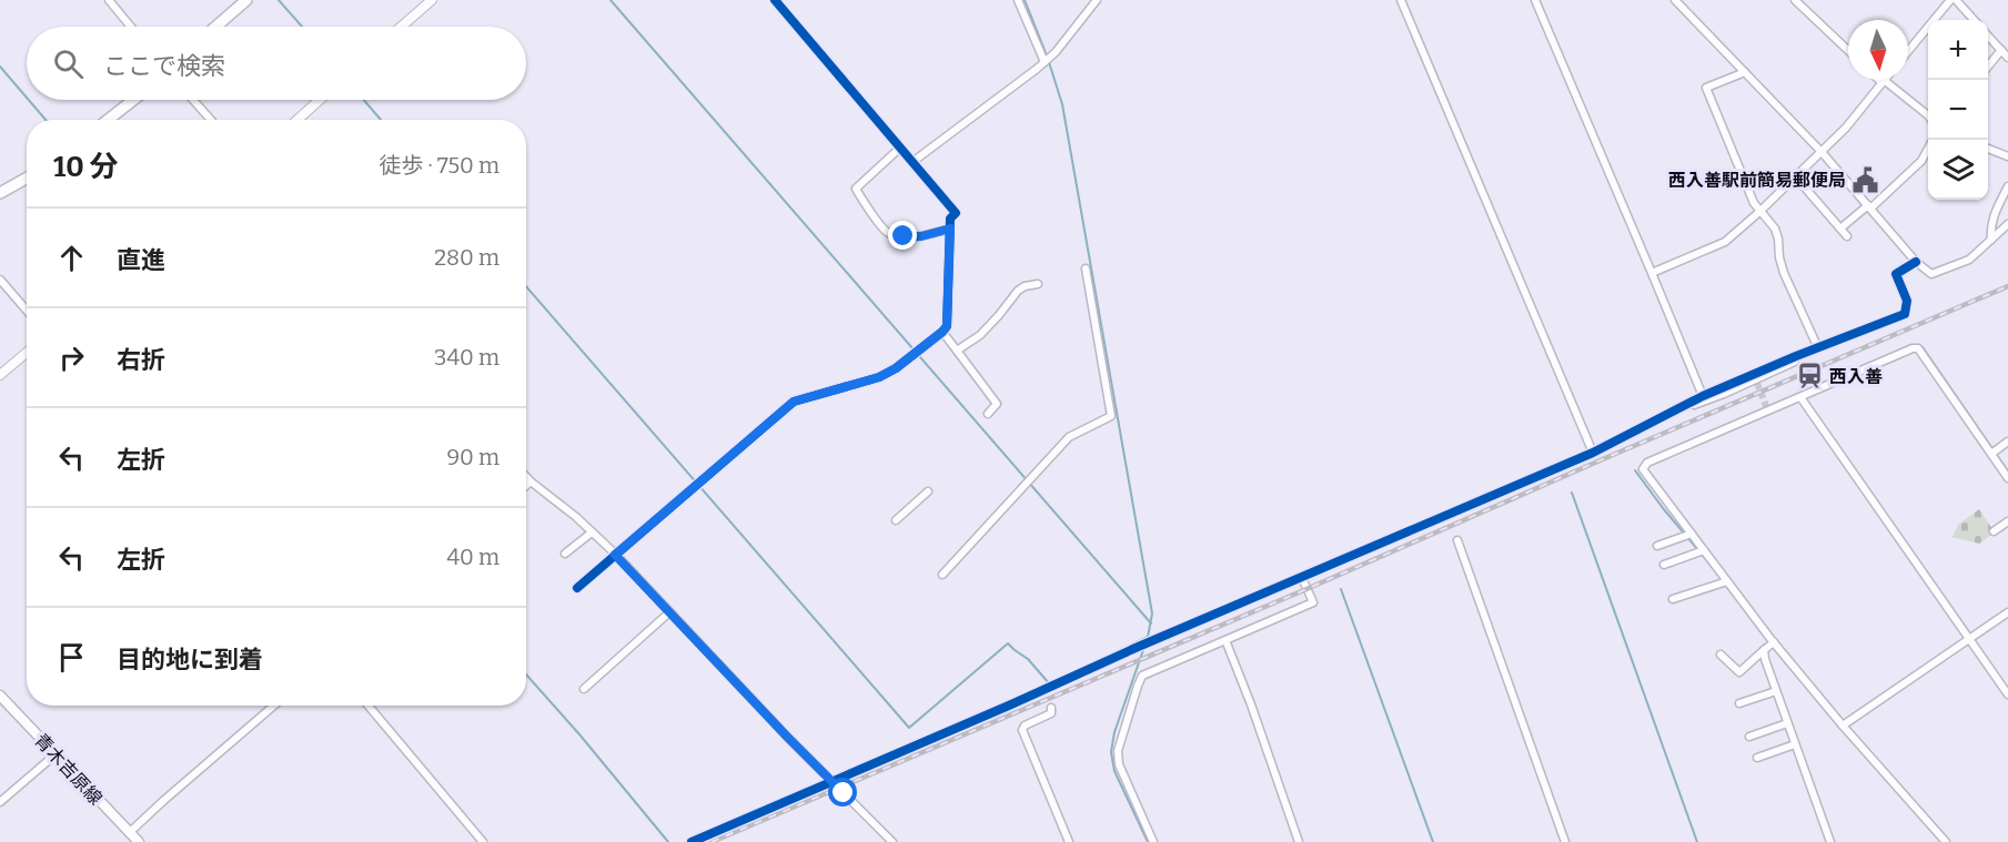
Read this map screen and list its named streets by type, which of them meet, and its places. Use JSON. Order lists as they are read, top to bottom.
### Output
{
  "streets": {
    "main road": ["青木吉原線"]
  },
  "places": {
    "public building": ["西入善駅前簡易郵便局"],
    "station": ["西入善"]
  },
  "north": "bottom",
  "page": {
    "map_buttons": ["+", "−"],
    "search": "ここで検索",
    "heading": ["10 分", "徒歩 · 750 m"],
    "list": [
      ["直進", "280 m"],
      ["右折", "340 m"],
      ["左折", "90 m"],
      ["左折", "40 m"],
      "目的地に到着"
    ]
  }
}
